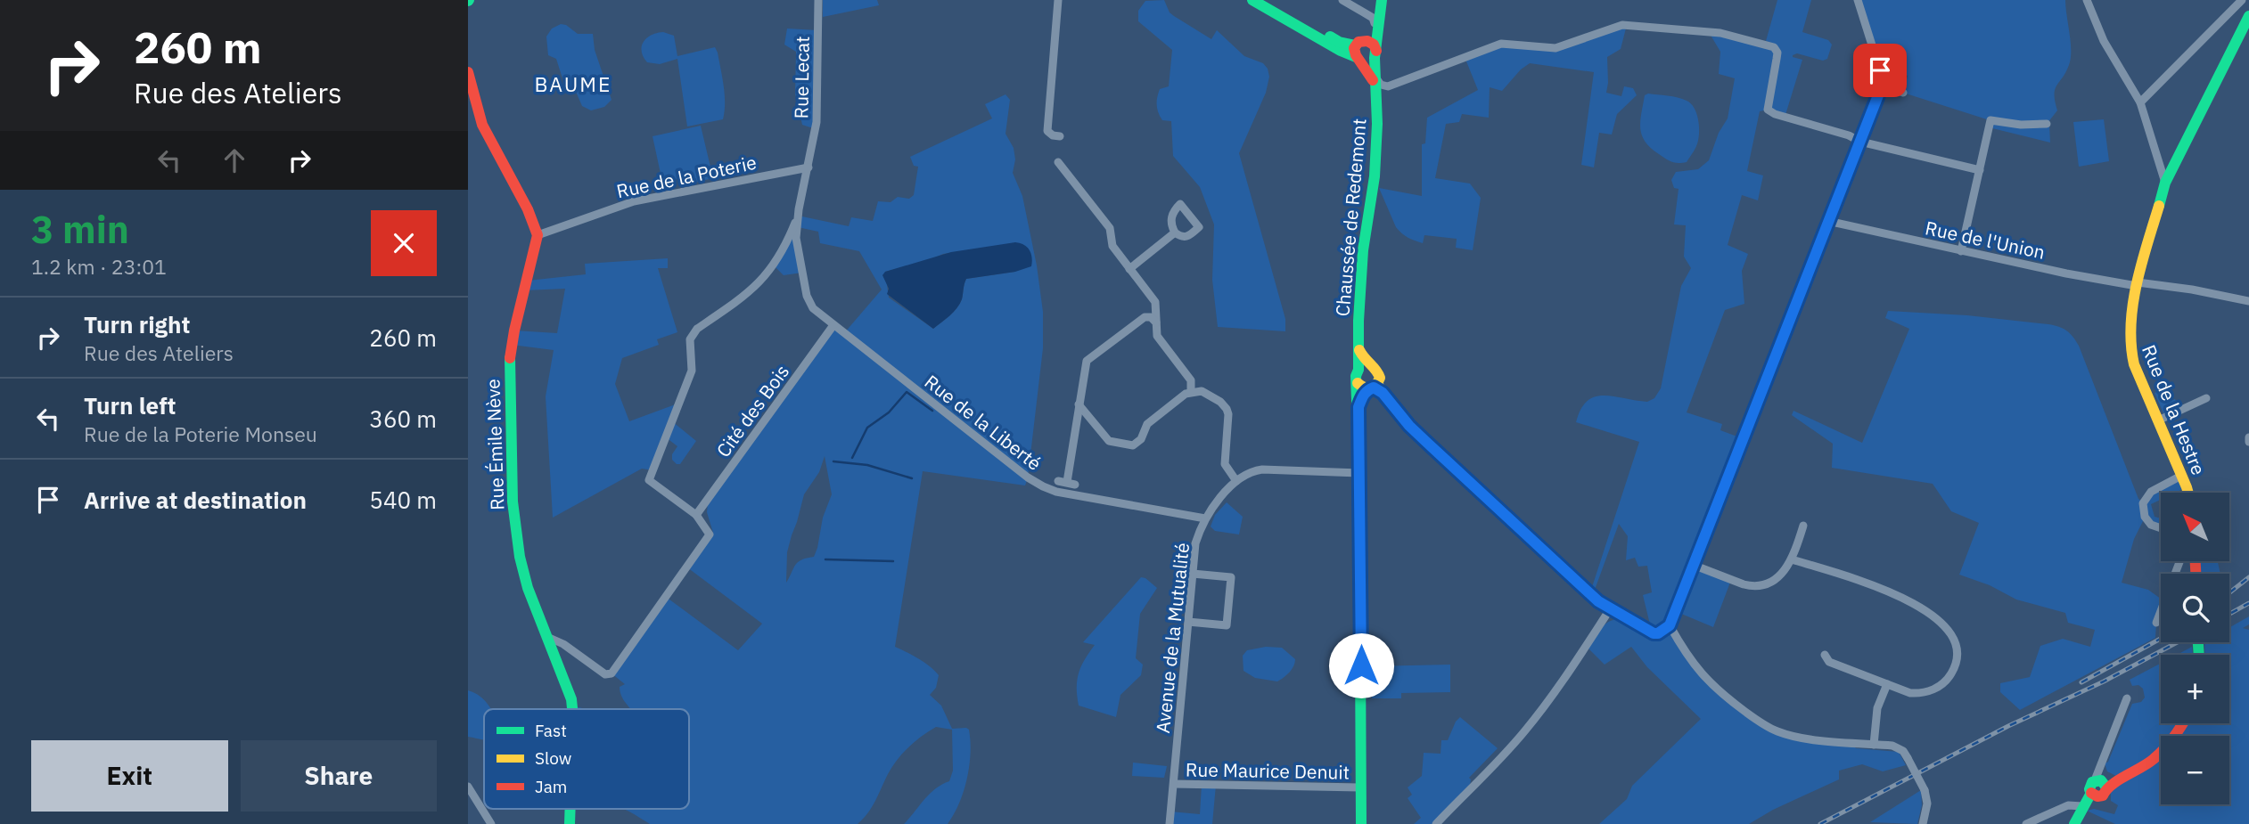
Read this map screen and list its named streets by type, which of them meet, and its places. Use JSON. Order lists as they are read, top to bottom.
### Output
{
  "streets": {
    "street": [
      "Rue Lecat",
      "Rue de la Poterie",
      "Chaussée de Redemont",
      "Rue de l'Union",
      "Rue de la Hestre",
      "Cité des Bois",
      "Rue de la Liberté",
      "Rue Émile Nève",
      "Avenue de la Mutualité",
      "Rue Maurice Denuit"
    ]
  },
  "crossings": [
    ["Rue Lecat", "Rue de la Poterie"],
    ["Rue Lecat", "Rue de la Liberté"],
    ["Rue de la Poterie", "Rue Émile Nève"],
    ["Rue de l'Union", "Rue de la Hestre"],
    ["Cité des Bois", "Rue de la Liberté"],
    ["Rue de la Liberté", "Avenue de la Mutualité"],
    ["Avenue de la Mutualité", "Rue Maurice Denuit"]
  ],
  "districts": ["BAUME"],
  "legend": ["Fast", "Slow", "Jam"],
  "north": "top left",
  "page": {
    "turn": ["260 m", "Rue des Ateliers"],
    "heading": ["3 min", "1.2 km · 23:01"],
    "list": [
      {
        "name": "Turn right",
        "note": "Rue des Ateliers",
        "value": "260 m"
      },
      {
        "name": "Turn left",
        "note": "Rue de la Poterie Monseu",
        "value": "360 m"
      },
      {
        "name": "Arrive at destination",
        "value": "540 m"
      }
    ],
    "map_buttons": ["+", "−"],
    "buttons": ["Exit", "Share"]
  }
}
